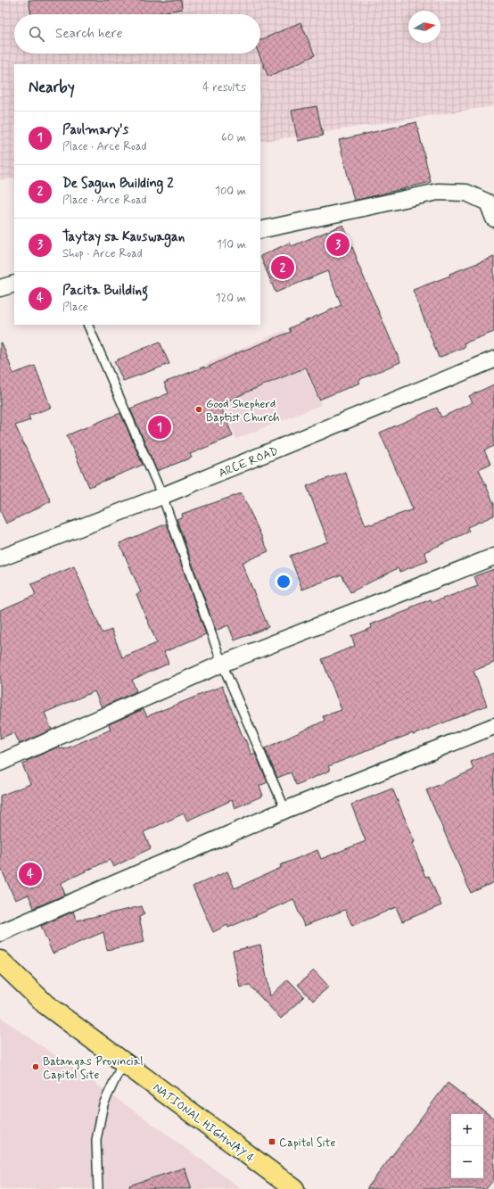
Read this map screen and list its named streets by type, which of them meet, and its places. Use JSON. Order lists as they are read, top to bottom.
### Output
{
  "streets": {
    "main road": ["NATIONAL HIGHWAY 4"],
    "street": ["ARCE ROAD"]
  },
  "places": {
    "other": ["Good Shepherd Baptist Church", "Batangas Provincial Capitol Site"],
    "transit": ["Capitol Site"]
  },
  "north": "right",
  "page": {
    "search": "Search here",
    "heading": ["Nearby", "4 results"],
    "list": [
      {
        "mark": "1",
        "name": "Paulmary's",
        "note": "Place · Arce Road",
        "value": "60 m"
      },
      {
        "mark": "2",
        "name": "De Sagun Building 2",
        "note": "Place · Arce Road",
        "value": "100 m"
      },
      {
        "mark": "3",
        "name": "Taytay sa Kauswagan",
        "note": "Shop · Arce Road",
        "value": "110 m"
      },
      {
        "mark": "4",
        "name": "Pacita Building",
        "note": "Place",
        "value": "120 m"
      }
    ],
    "pins": [
      "3",
      "2",
      "1",
      "4"
    ],
    "map_buttons": ["+", "−"]
  }
}
